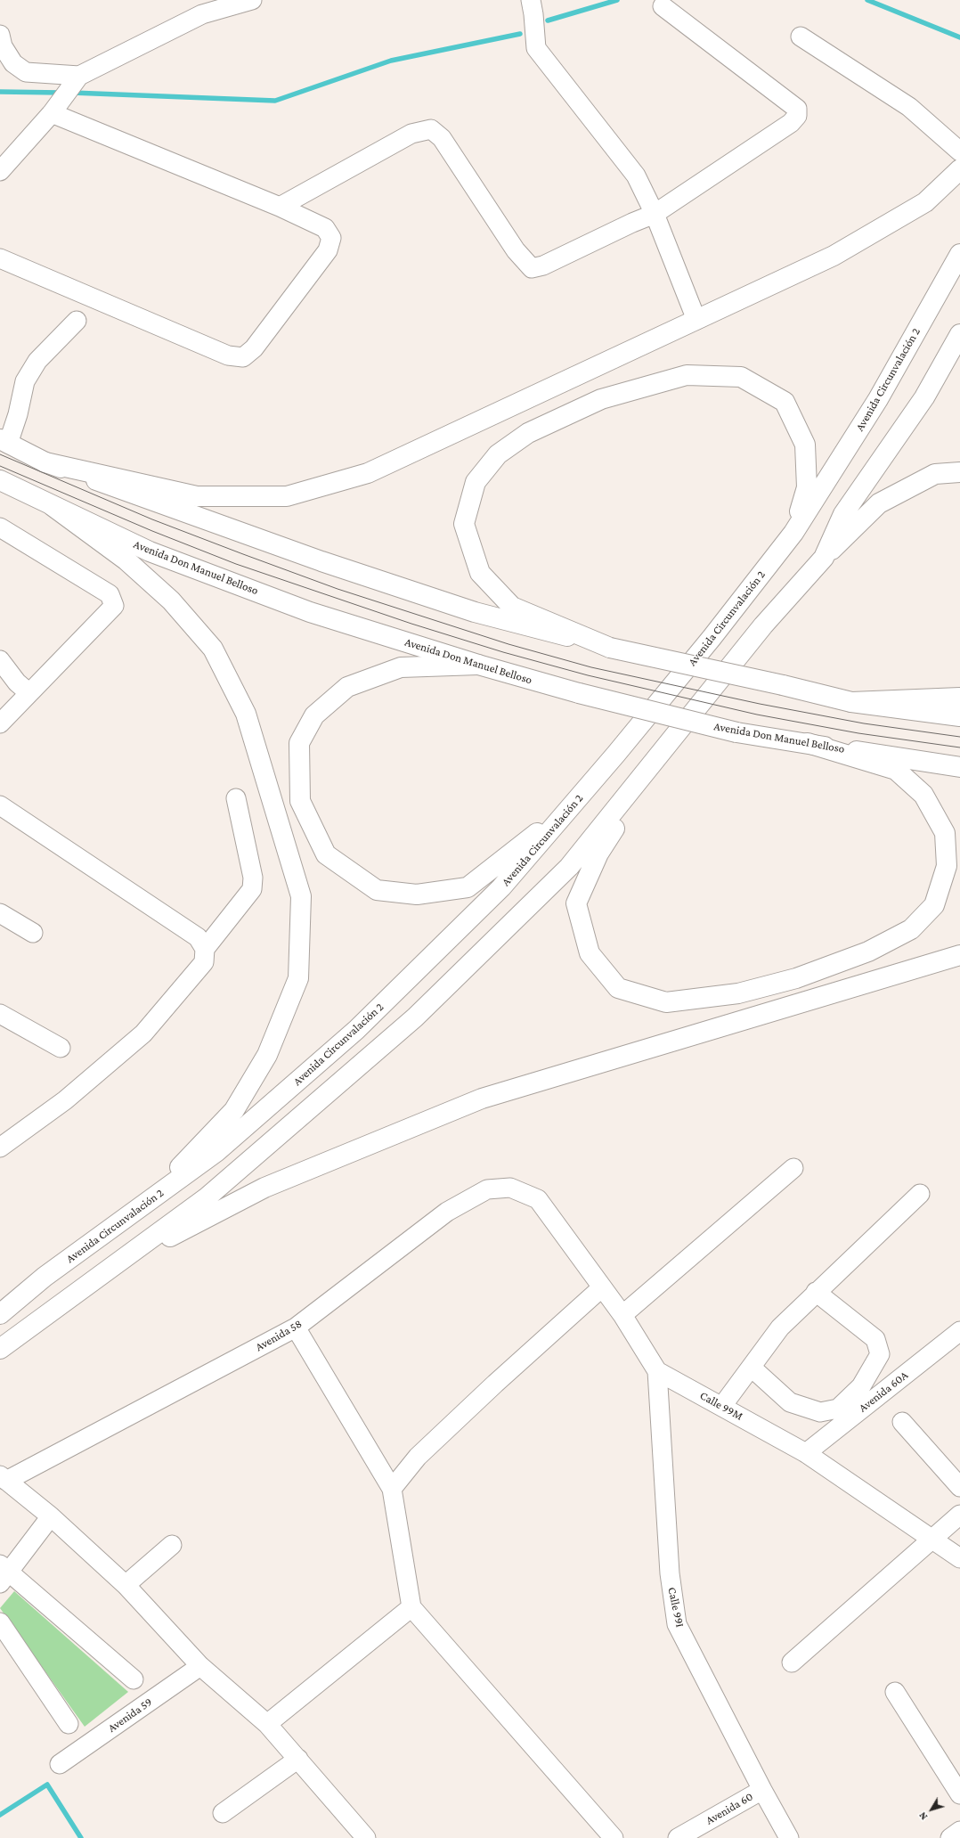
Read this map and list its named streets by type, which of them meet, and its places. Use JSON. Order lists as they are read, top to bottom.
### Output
{
  "streets": {
    "main road": ["Avenida Circunvalación 2", "Avenida Don Manuel Belloso"],
    "street": [
      "Avenida 58",
      "Avenida 60A",
      "Calle 99M",
      "Calle 99I",
      "Avenida 59",
      "Avenida 60"
    ]
  },
  "crossings": [
    ["Avenida 60A", "Calle 99M"],
    ["Calle 99M", "Calle 99I"],
    ["Calle 99I", "Avenida 60"]
  ],
  "north": "bottom left"
}
